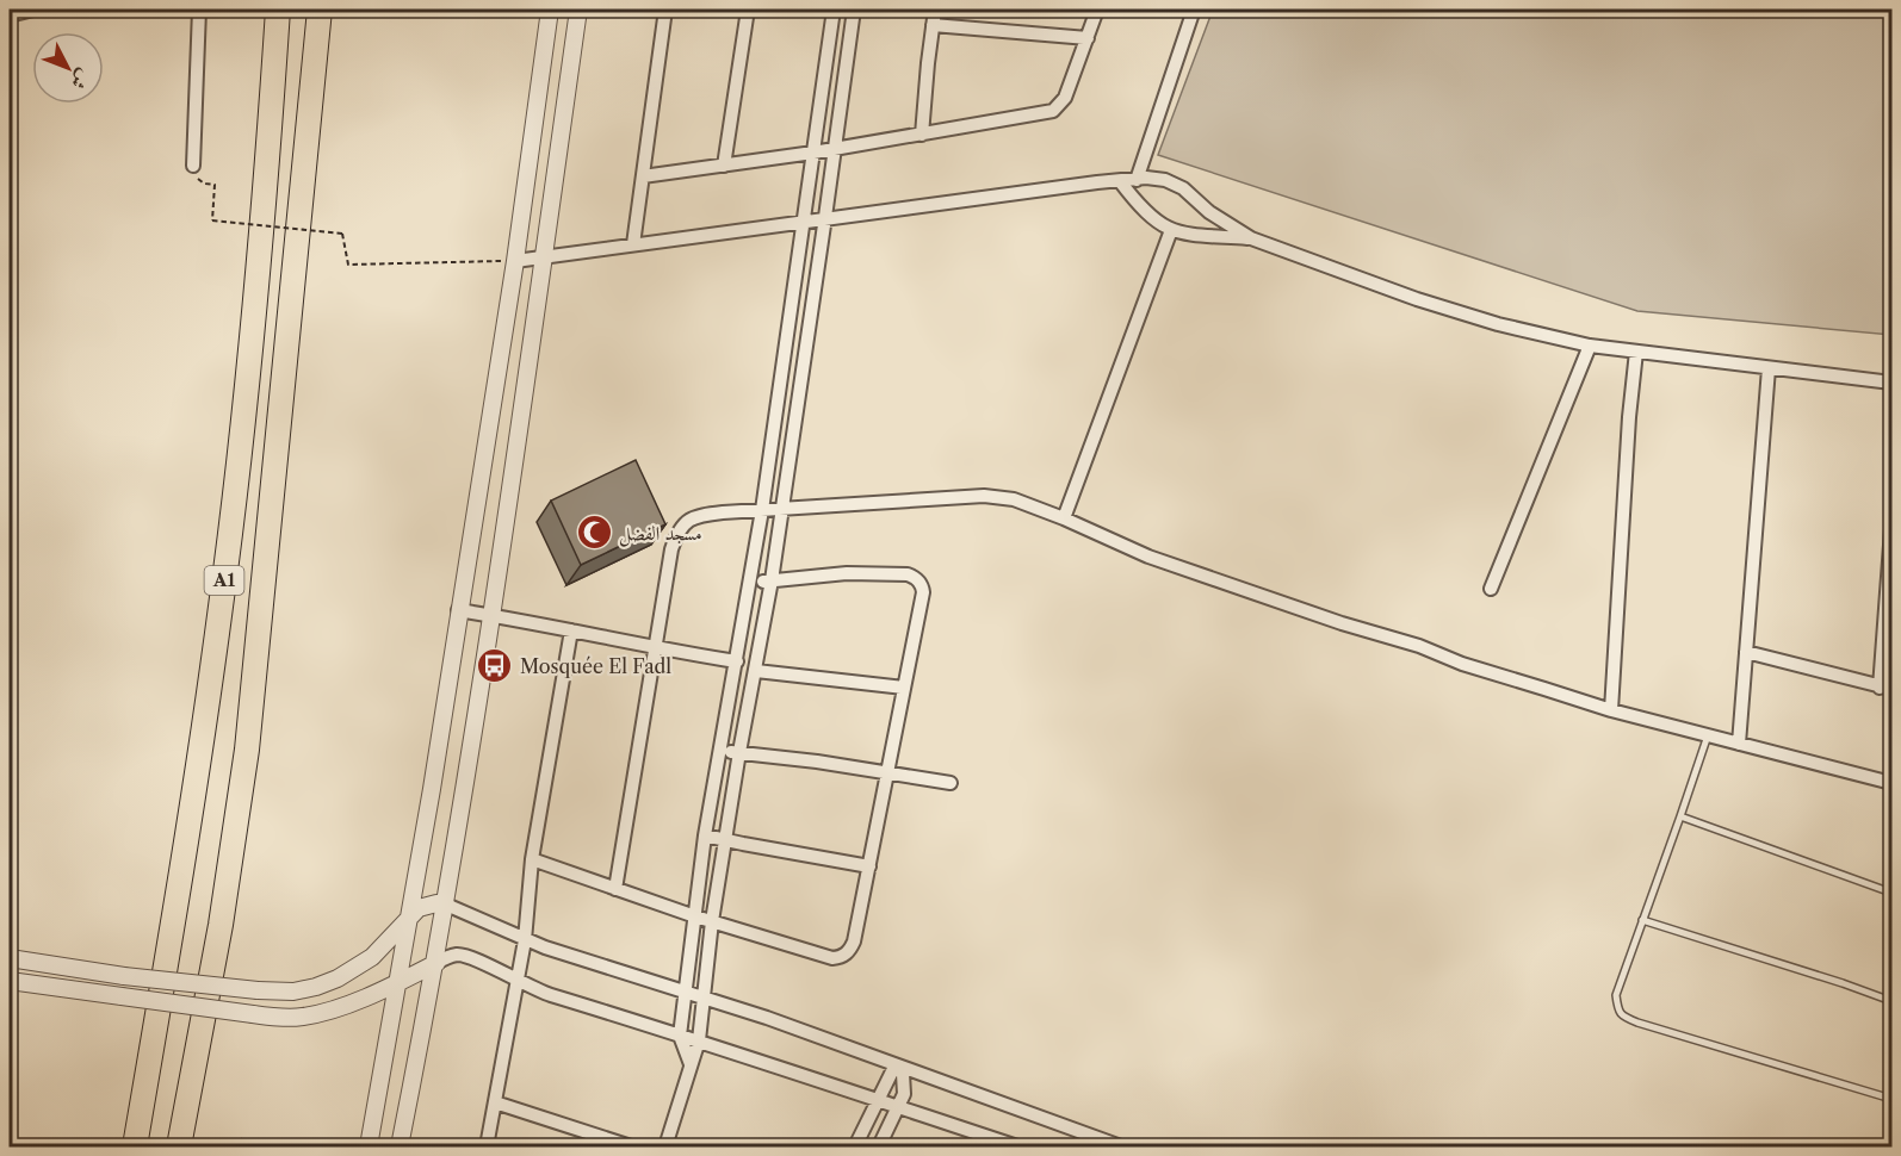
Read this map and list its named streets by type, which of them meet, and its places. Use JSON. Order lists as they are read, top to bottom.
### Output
{
  "streets": {
    "highway": ["A1"]
  },
  "places": {
    "mosque": ["مسجد الفضل"],
    "bus stop": ["Mosquée El Fadl"]
  },
  "north": "bottom right"
}
